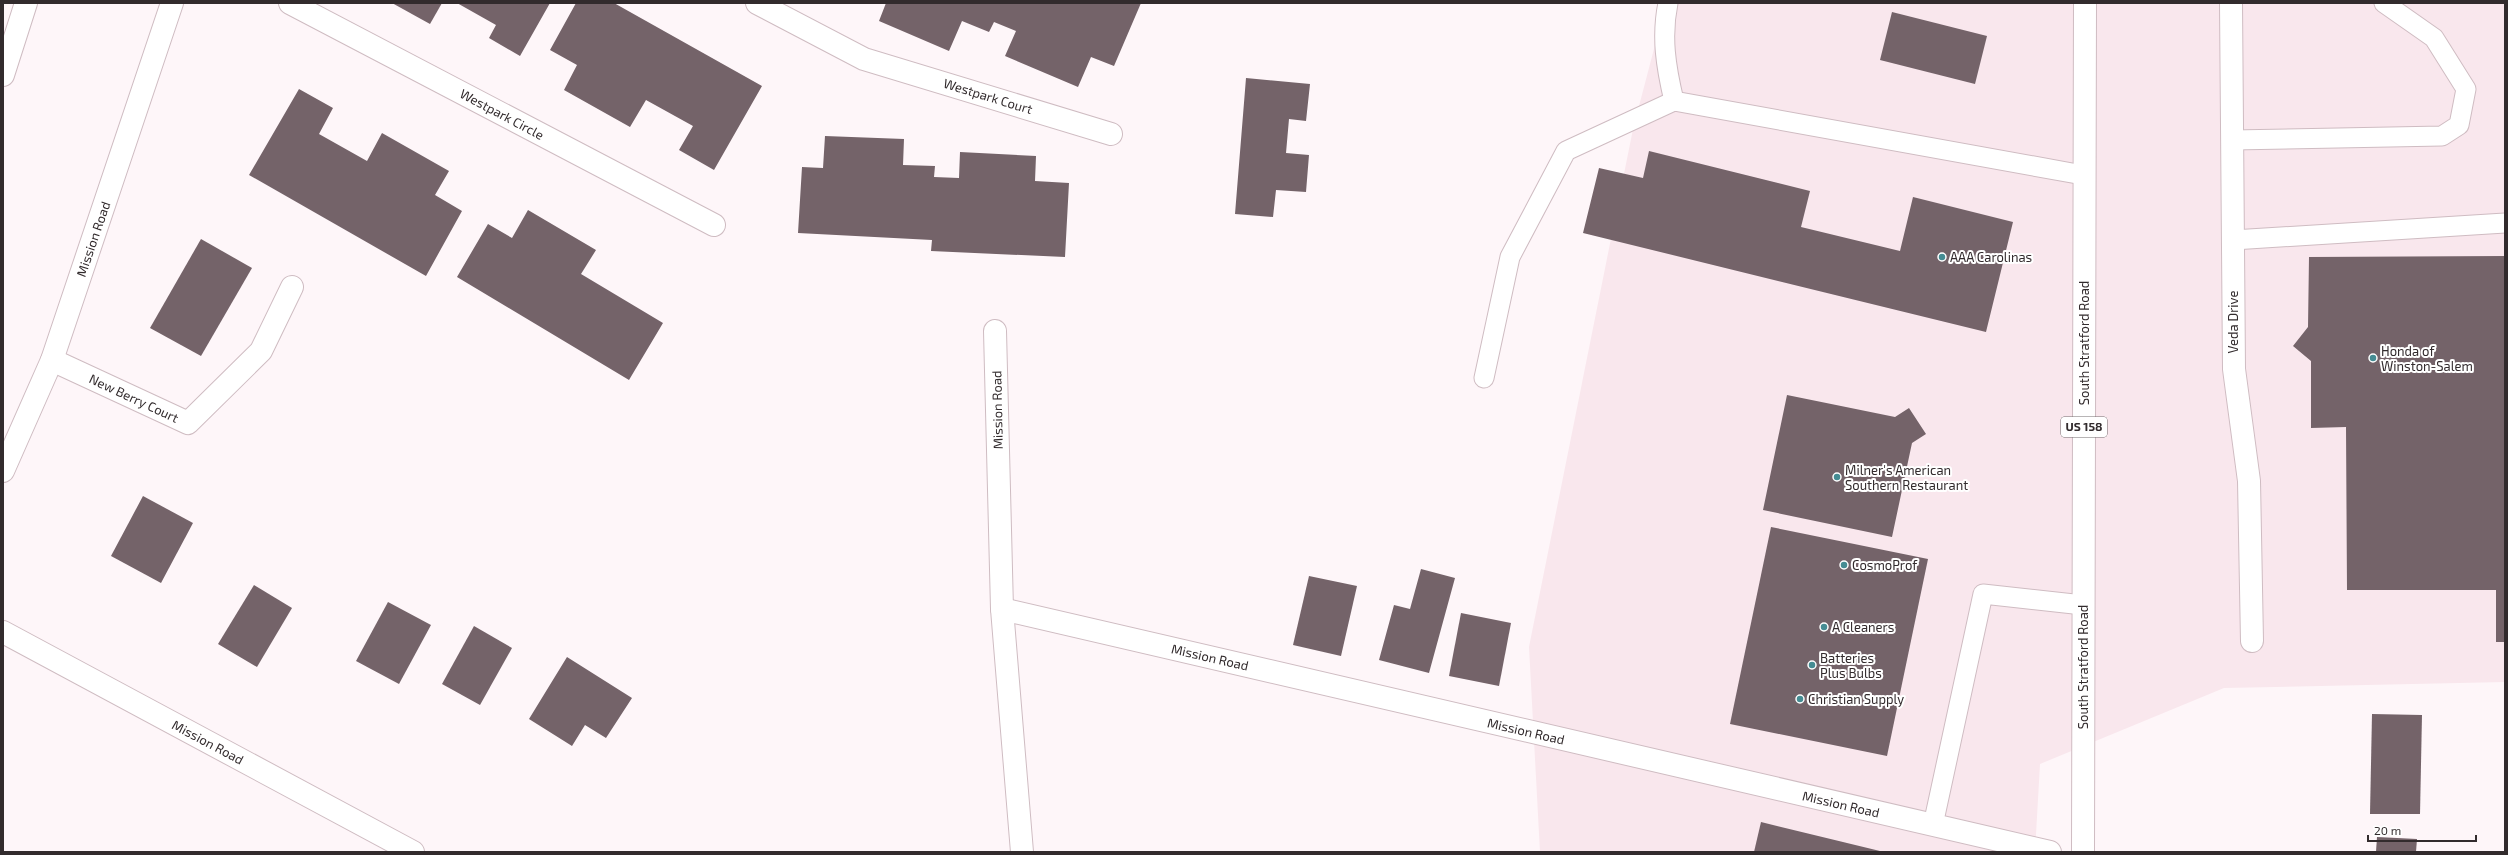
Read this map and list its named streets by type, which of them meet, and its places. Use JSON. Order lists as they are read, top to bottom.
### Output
{
  "streets": {
    "main road": [
      "Westpark Court",
      "Westpark Circle",
      "Mission Road",
      "Veda Drive",
      "South Stratford Road",
      "New Berry Court",
      "US 158"
    ]
  },
  "crossings": [
    ["Mission Road", "New Berry Court"]
  ],
  "places": [
    "AAA Carolinas",
    "Honda of Winston-Salem",
    "Milner's American Southern Restaurant",
    "CosmoProf",
    "A Cleaners",
    "Batteries Plus Bulbs",
    "Christian Supply"
  ],
  "scale_bar": "20 m"
}
